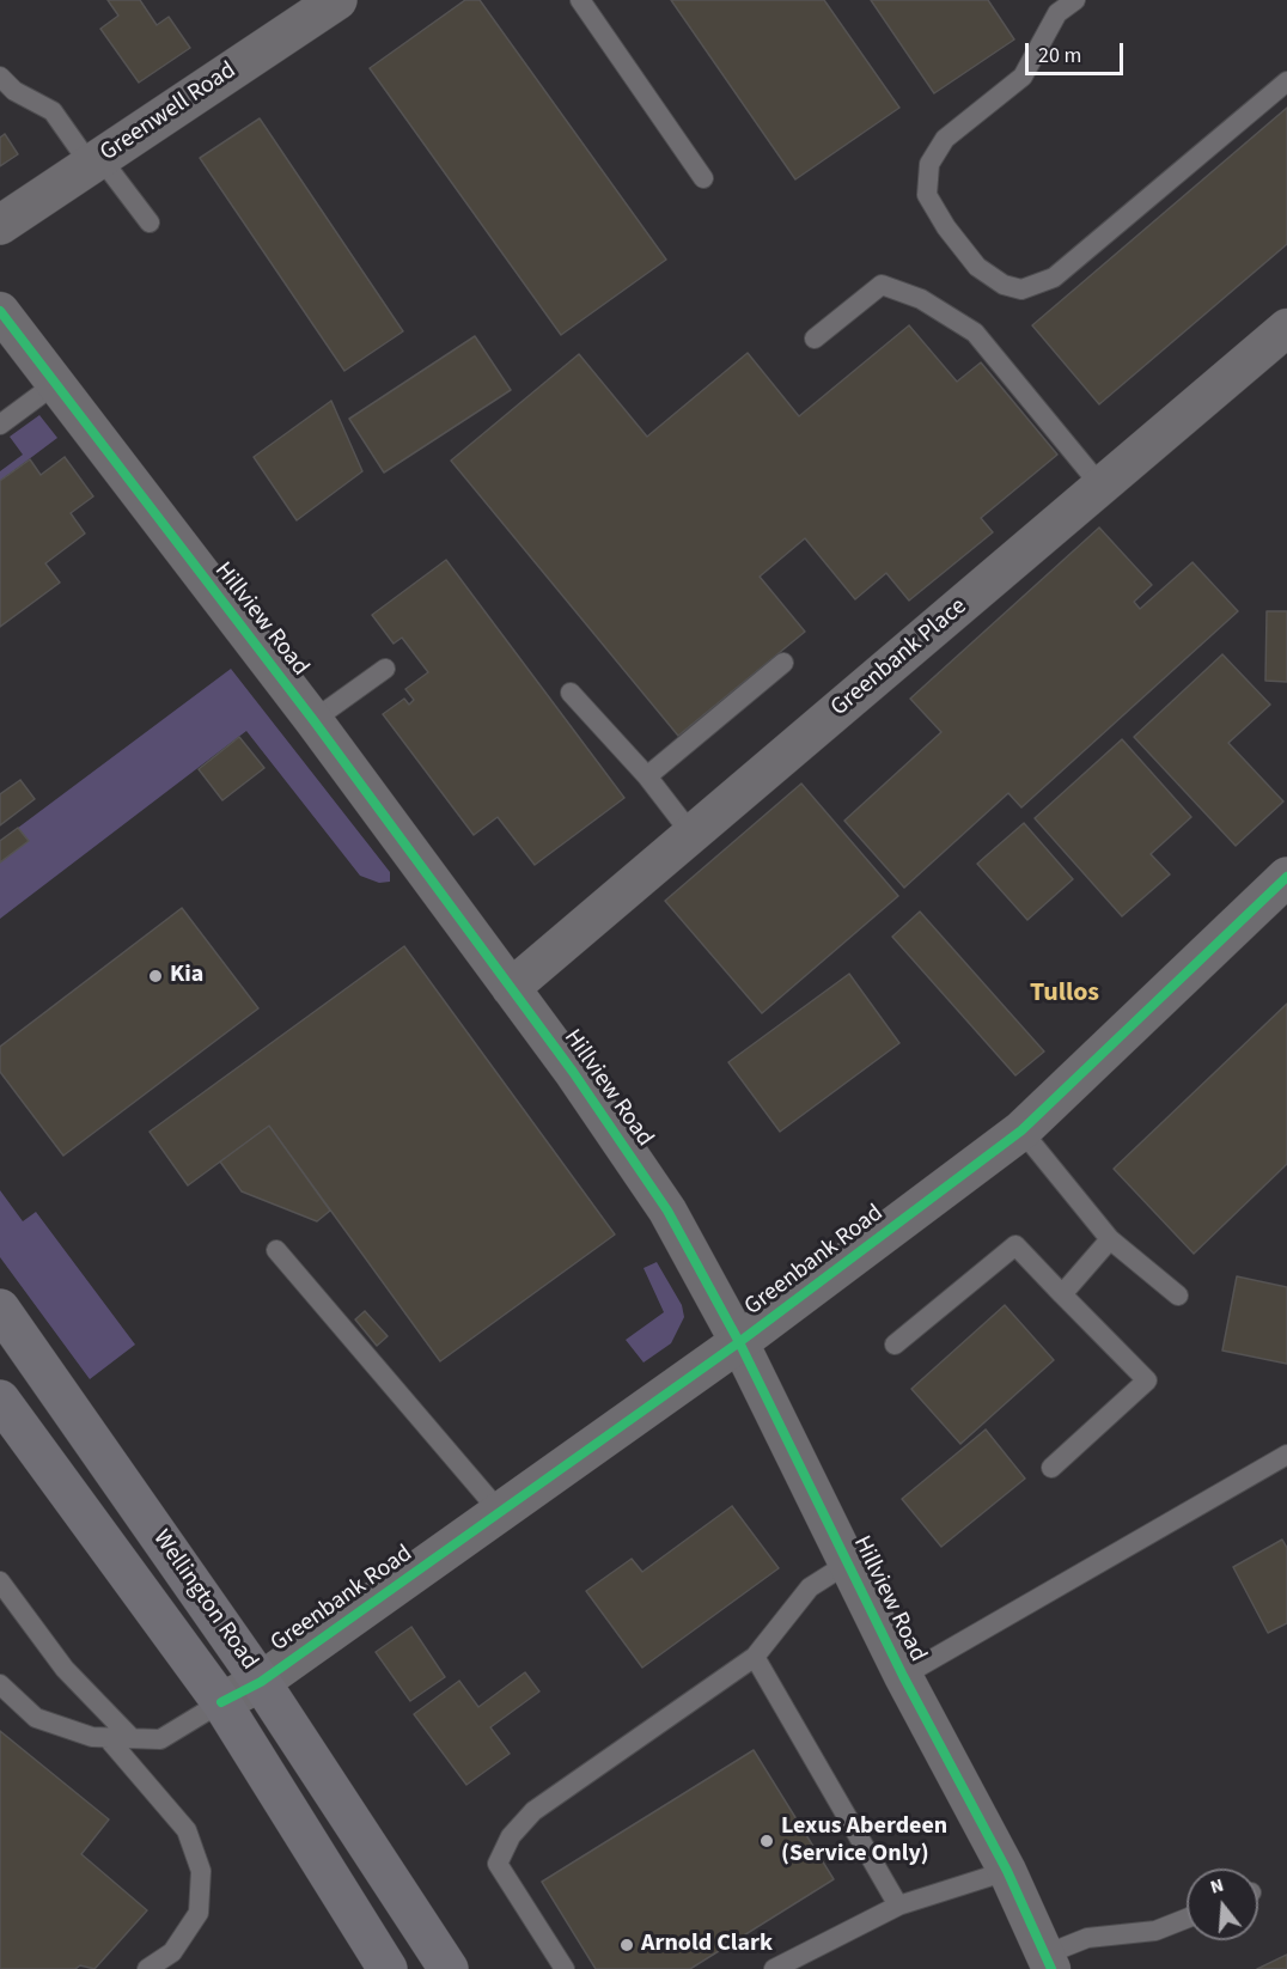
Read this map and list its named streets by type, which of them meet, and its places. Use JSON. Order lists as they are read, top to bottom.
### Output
{
  "streets": {
    "main road": ["Wellington Road"],
    "street": [
      "Greenwell Road",
      "Hillview Road",
      "Greenbank Place",
      "Greenbank Road"
    ]
  },
  "crossings": [
    ["Hillview Road", "Greenbank Place"],
    ["Hillview Road", "Greenbank Road"],
    ["Greenbank Road", "Wellington Road"]
  ],
  "districts": ["Tullos"],
  "places": ["Kia", "Lexus Aberdeen (Service Only)", "Arnold Clark"],
  "scale_bar": "20 m",
  "north": "top"
}
